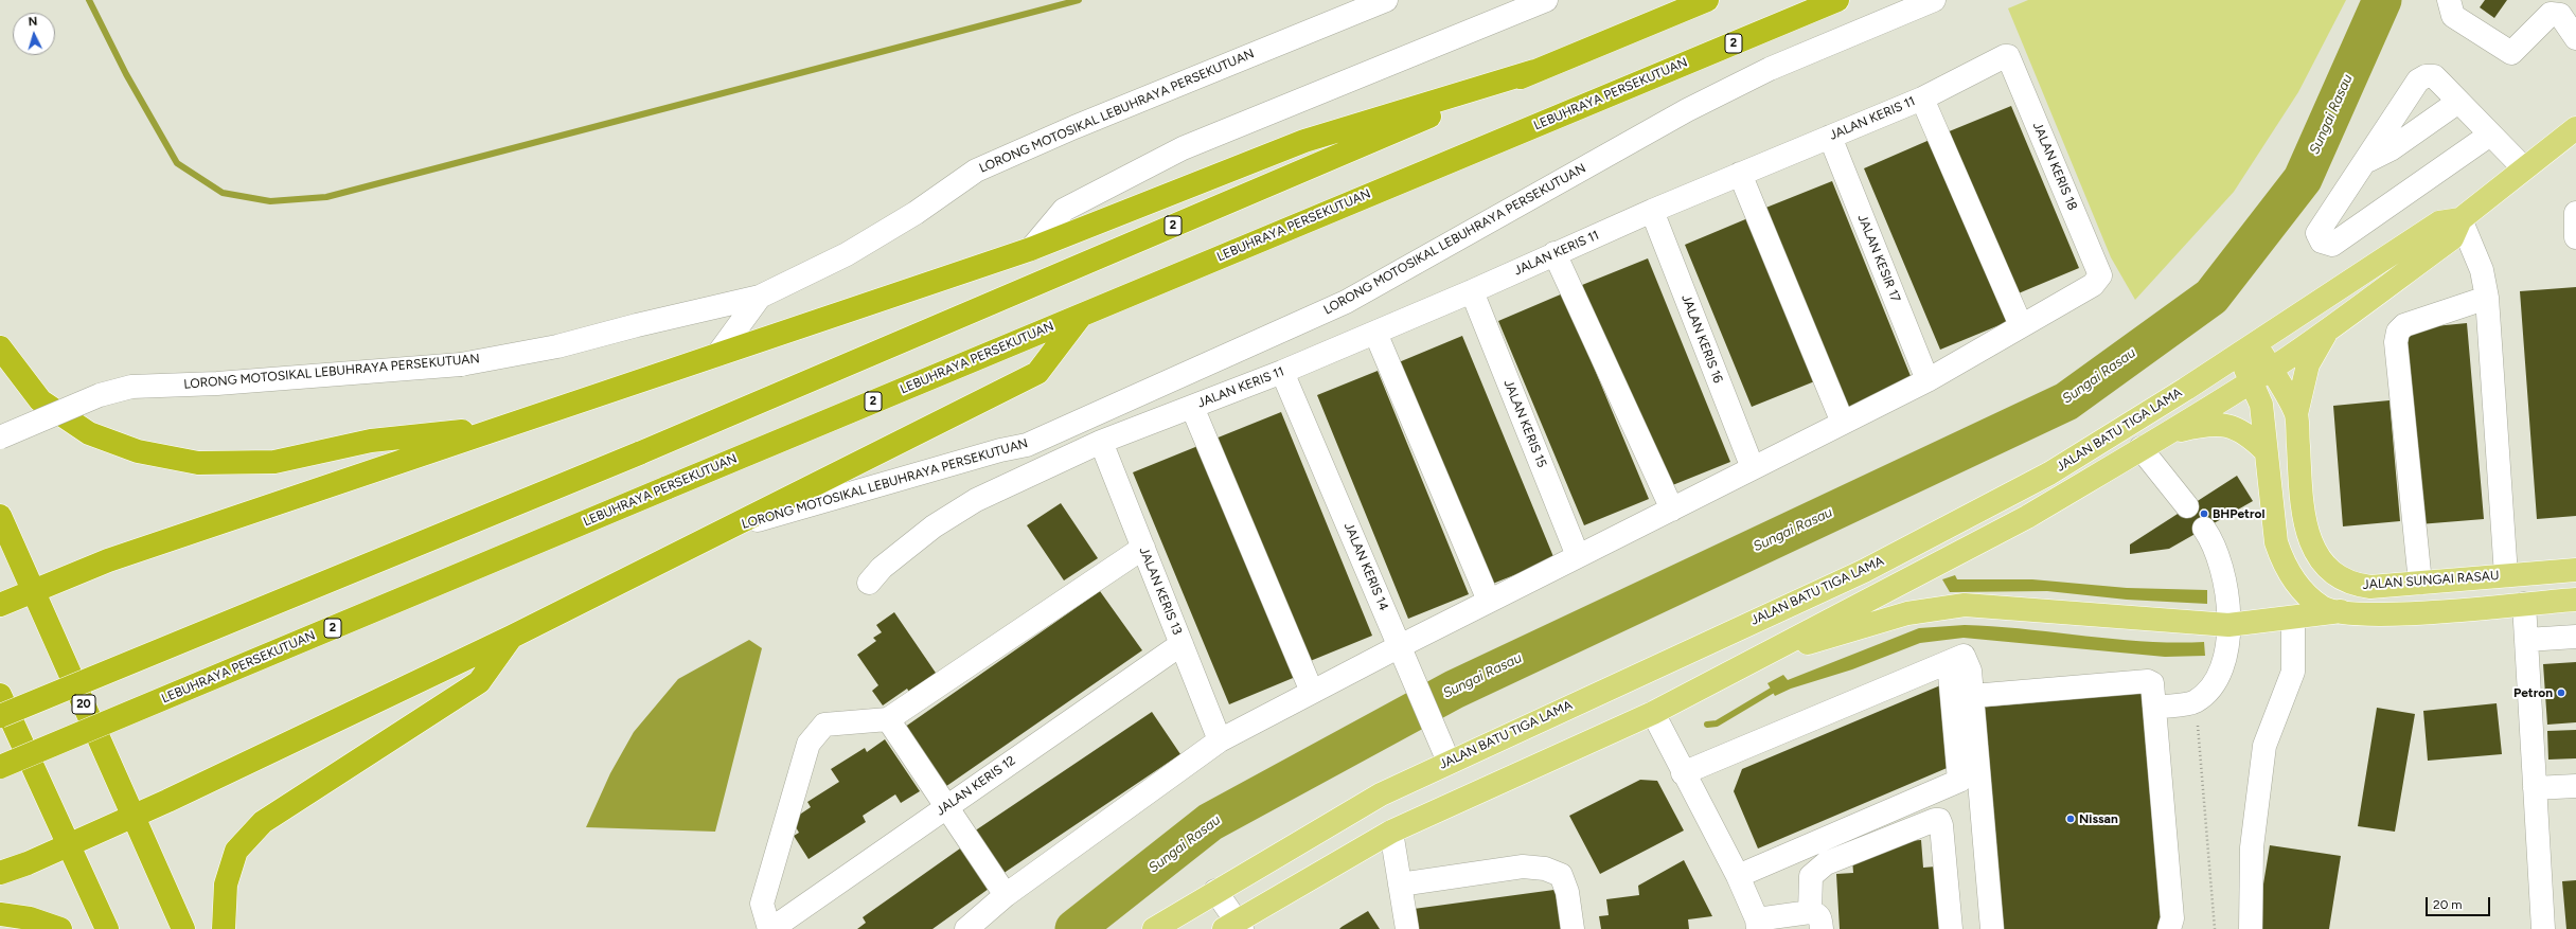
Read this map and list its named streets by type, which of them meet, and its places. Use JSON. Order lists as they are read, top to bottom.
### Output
{
  "streets": {
    "highway": ["2", "LEBUHRAYA PERSEKUTUAN", "20"],
    "main road": ["JALAN BATU TIGA LAMA", "JALAN SUNGAI RASAU"],
    "street": [
      "LORONG MOTOSIKAL LEBUHRAYA PERSEKUTUAN",
      "JALAN KERIS 11",
      "JALAN KERIS 18",
      "JALAN KESIR 17",
      "JALAN KERIS 16",
      "JALAN KERIS 15",
      "JALAN KERIS 14",
      "JALAN KERIS 13",
      "JALAN KERIS 12"
    ]
  },
  "crossings": [
    ["JALAN KERIS 11", "JALAN KERIS 18"],
    ["JALAN KERIS 11", "JALAN KESIR 17"],
    ["JALAN KERIS 11", "JALAN KERIS 16"],
    ["JALAN KERIS 11", "JALAN KERIS 15"],
    ["JALAN KERIS 11", "JALAN KERIS 14"],
    ["JALAN KERIS 11", "JALAN KERIS 13"],
    ["JALAN BATU TIGA LAMA", "JALAN KERIS 14"],
    ["JALAN KERIS 13", "JALAN KERIS 12"]
  ],
  "water": ["Sungai Rasau"],
  "places": ["BHPetrol", "Petron", "Nissan"],
  "scale_bar": "20 m",
  "north": "top"
}
